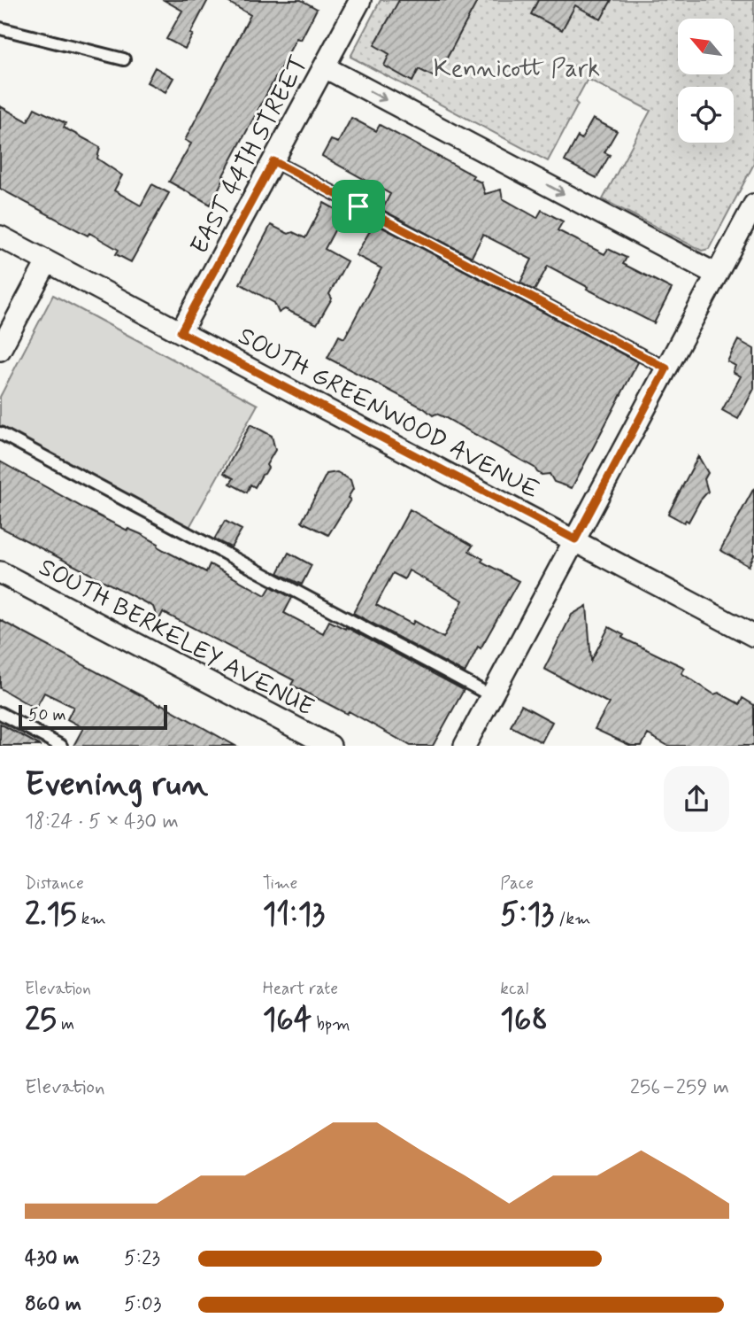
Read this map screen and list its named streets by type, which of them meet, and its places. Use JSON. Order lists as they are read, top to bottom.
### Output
{
  "streets": {
    "street": ["EAST 44TH STREET", "SOUTH GREENWOOD AVENUE", "SOUTH BERKELEY AVENUE"]
  },
  "crossings": [
    ["EAST 44TH STREET", "SOUTH GREENWOOD AVENUE"]
  ],
  "parks": ["Kennicott Park"],
  "scale_bar": "50 m",
  "north": "top left",
  "page": {
    "scale": "50 m",
    "heading": ["Evening run", "18:24 · 5 × 430 m"],
    "stats": [
      ["Distance", "2.15 km"],
      ["Time", "11:13"],
      ["Pace", "5:13 /km"],
      ["Elevation", "25 m"],
      ["Heart rate", "164 bpm"],
      ["kcal", "168"]
    ],
    "chart": ["Elevation", "256–259 m"],
    "list": [
      {
        "name": "430 m",
        "note": "5:23"
      },
      {
        "name": "860 m",
        "note": "5:03"
      }
    ]
  }
}
